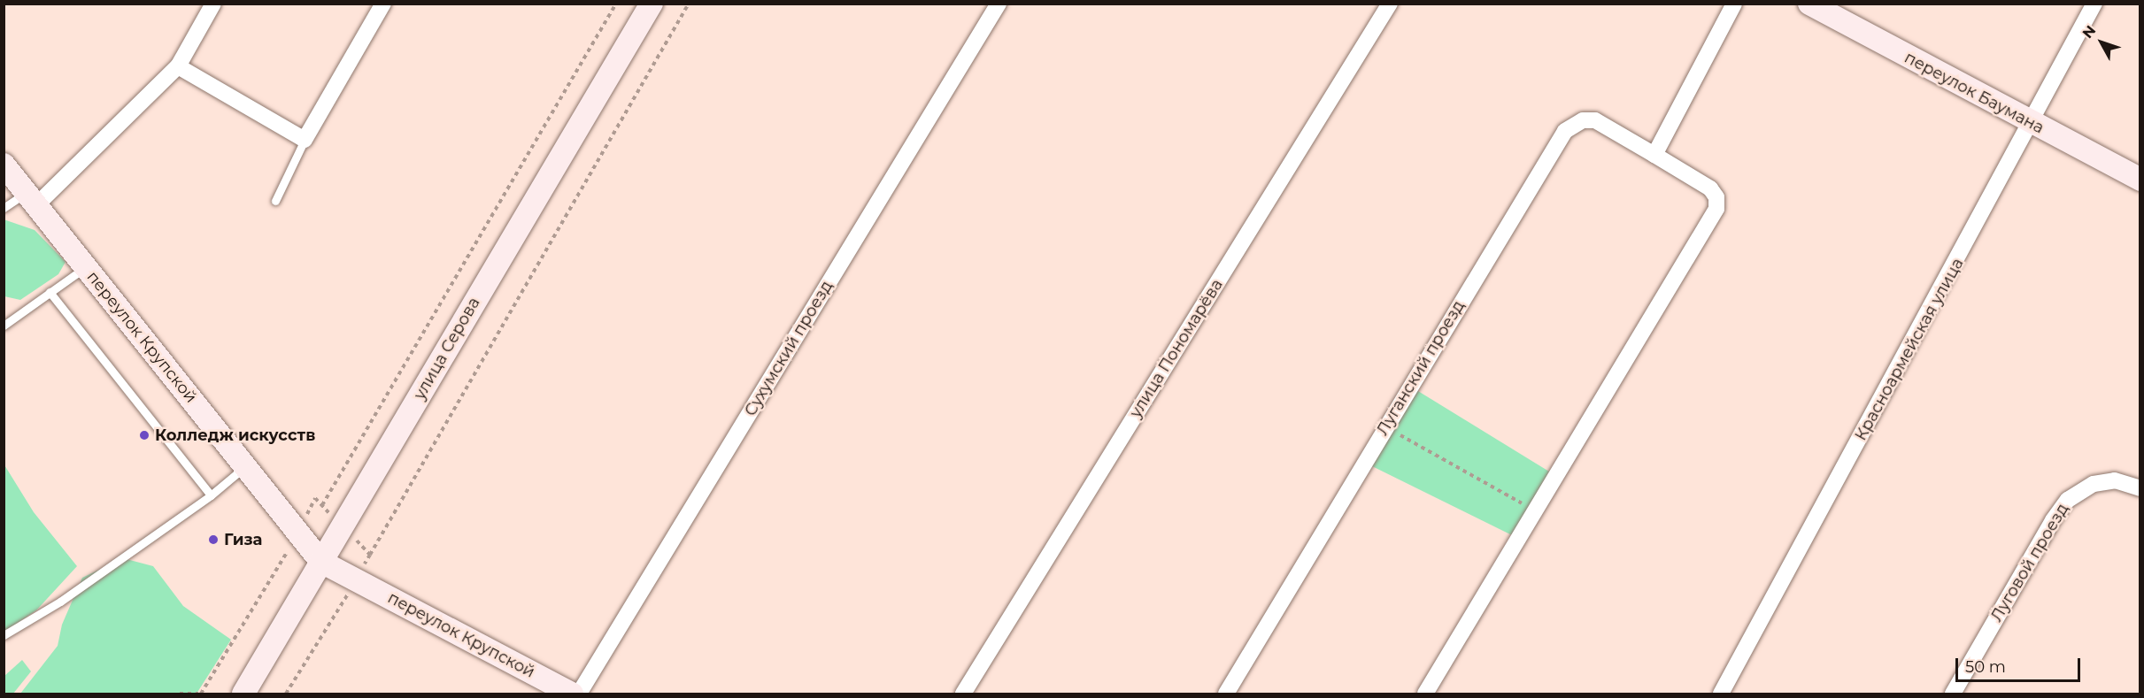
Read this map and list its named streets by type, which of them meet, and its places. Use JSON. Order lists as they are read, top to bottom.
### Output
{
  "streets": {
    "street": [
      "переулок Баумана",
      "переулок Крупской",
      "улица Серова",
      "Сухумский проезд",
      "улица Пономарёва",
      "Красноармейская улица",
      "Луганский проезд",
      "Луговой проезд"
    ]
  },
  "crossings": [
    ["переулок Баумана", "Красноармейская улица"],
    ["переулок Крупской", "улица Серова"]
  ],
  "places": ["Колледж искусств", "Гиза"],
  "scale_bar": "50 m",
  "north": "top left"
}
